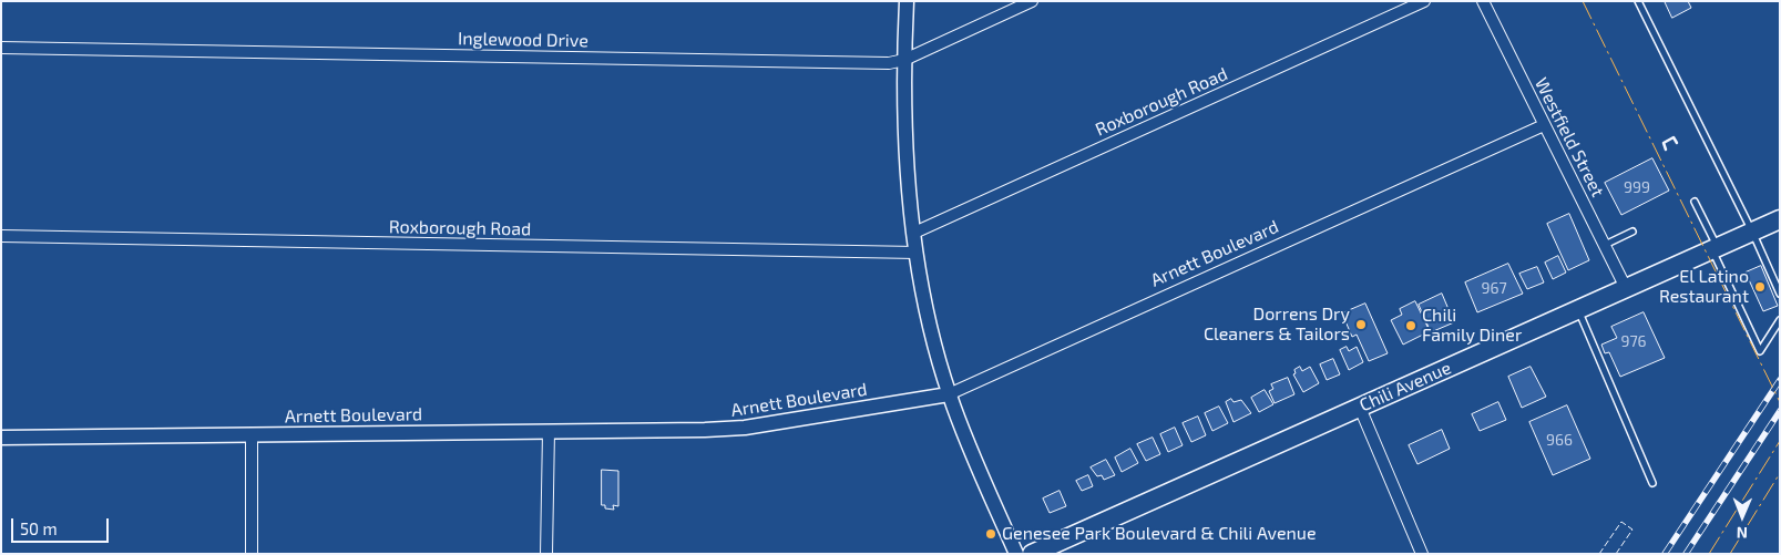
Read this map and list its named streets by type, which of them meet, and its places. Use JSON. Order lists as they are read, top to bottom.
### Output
{
  "streets": {
    "main road": ["Chili Avenue"],
    "street": [
      "Inglewood Drive",
      "Roxborough Road",
      "Westfield Street",
      "Arnett Boulevard"
    ]
  },
  "crossings": [
    ["Westfield Street", "Arnett Boulevard"],
    ["Westfield Street", "Chili Avenue"]
  ],
  "places": [
    "El Latino Restaurant",
    "Dorrens Dry Cleaners & Tailors",
    "Chili Family Diner",
    "Genesee Park Boulevard & Chili Avenue"
  ],
  "house_numbers": [
    "999",
    "967",
    "976",
    "966"
  ],
  "scale_bar": "50 m",
  "north": "bottom"
}
